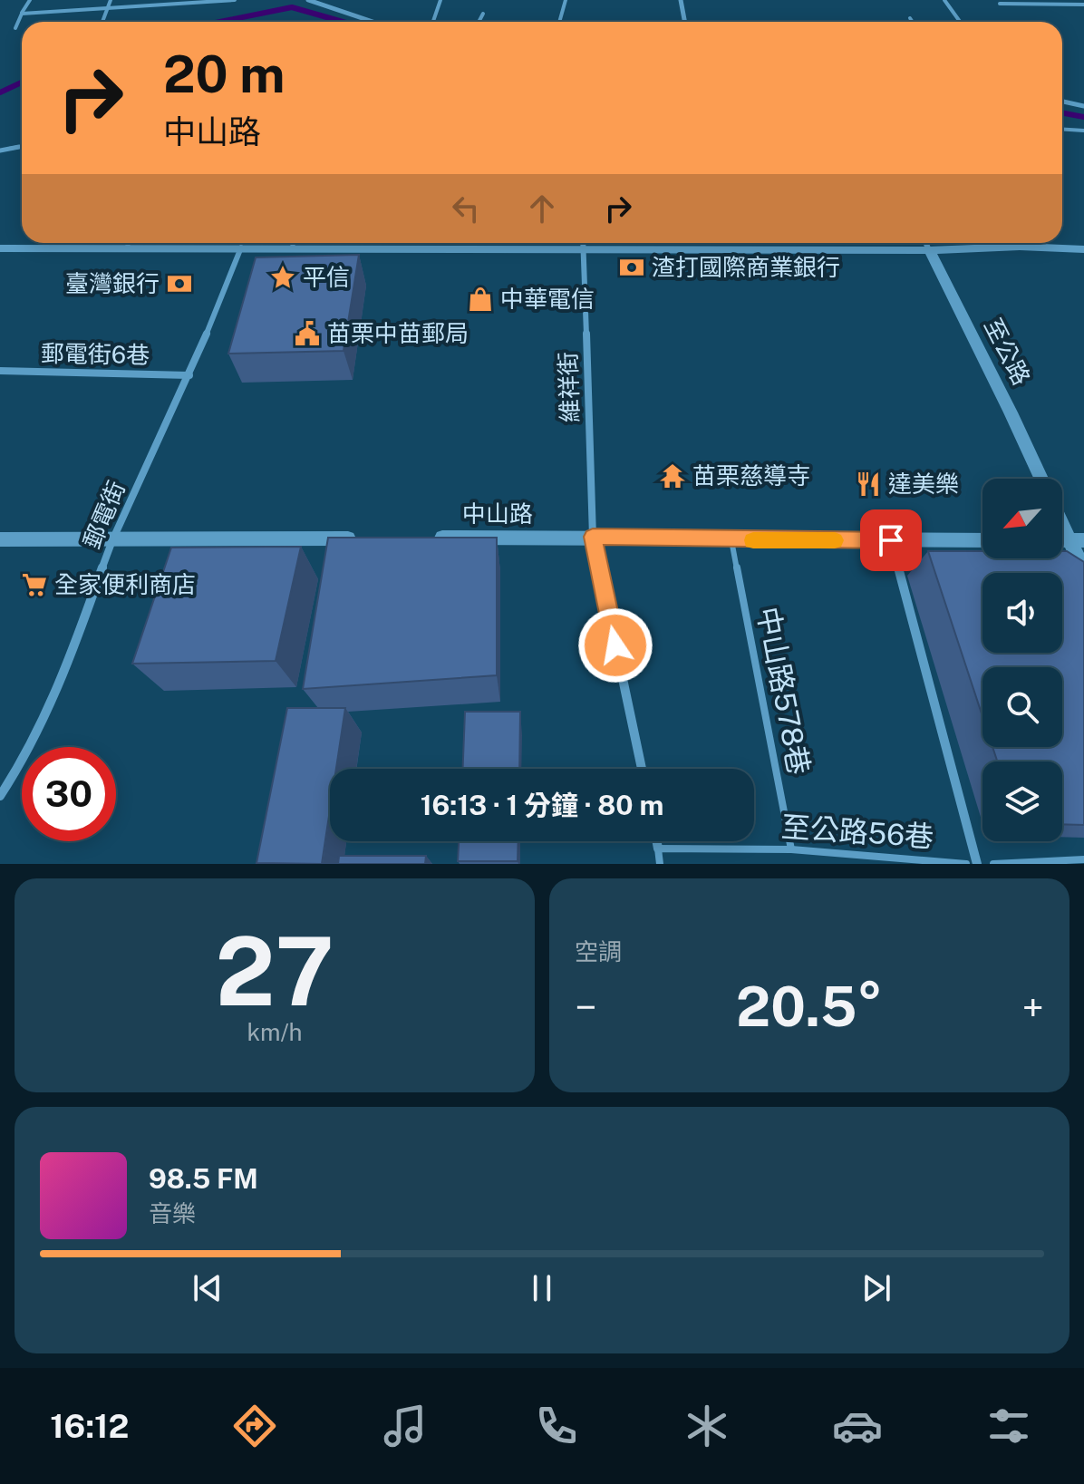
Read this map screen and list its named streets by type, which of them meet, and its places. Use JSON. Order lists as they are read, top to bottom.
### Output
{
  "streets": {
    "street": [
      "至公路",
      "郵電街6巷",
      "維祥街",
      "中山路",
      "郵電街"
    ],
    "lane": ["中山路578巷", "至公路56巷"]
  },
  "crossings": [
    ["郵電街6巷", "郵電街"],
    ["維祥街", "中山路"],
    ["中山路", "中山路578巷"],
    ["中山路578巷", "至公路56巷"]
  ],
  "places": {
    "bank": ["渣打國際商業銀行", "臺灣銀行"],
    "place": ["平信"],
    "shop": ["中華電信"],
    "public building": ["苗栗中苗郵局"],
    "temple": ["苗栗慈導寺"],
    "restaurant": ["達美樂"],
    "supermarket": ["全家便利商店"]
  },
  "north": "bottom left",
  "page": {
    "turn": ["20 m", "中山路"],
    "limit": "30",
    "trip": "16:13 · 1 分鐘 · 80 m",
    "tile": [
      ["27", "km/h"],
      "空調"
    ],
    "heat": ["−", "20.5°", "+"],
    "song": ["98.5 FM", "音樂"],
    "tabs": "16:12"
  }
}
